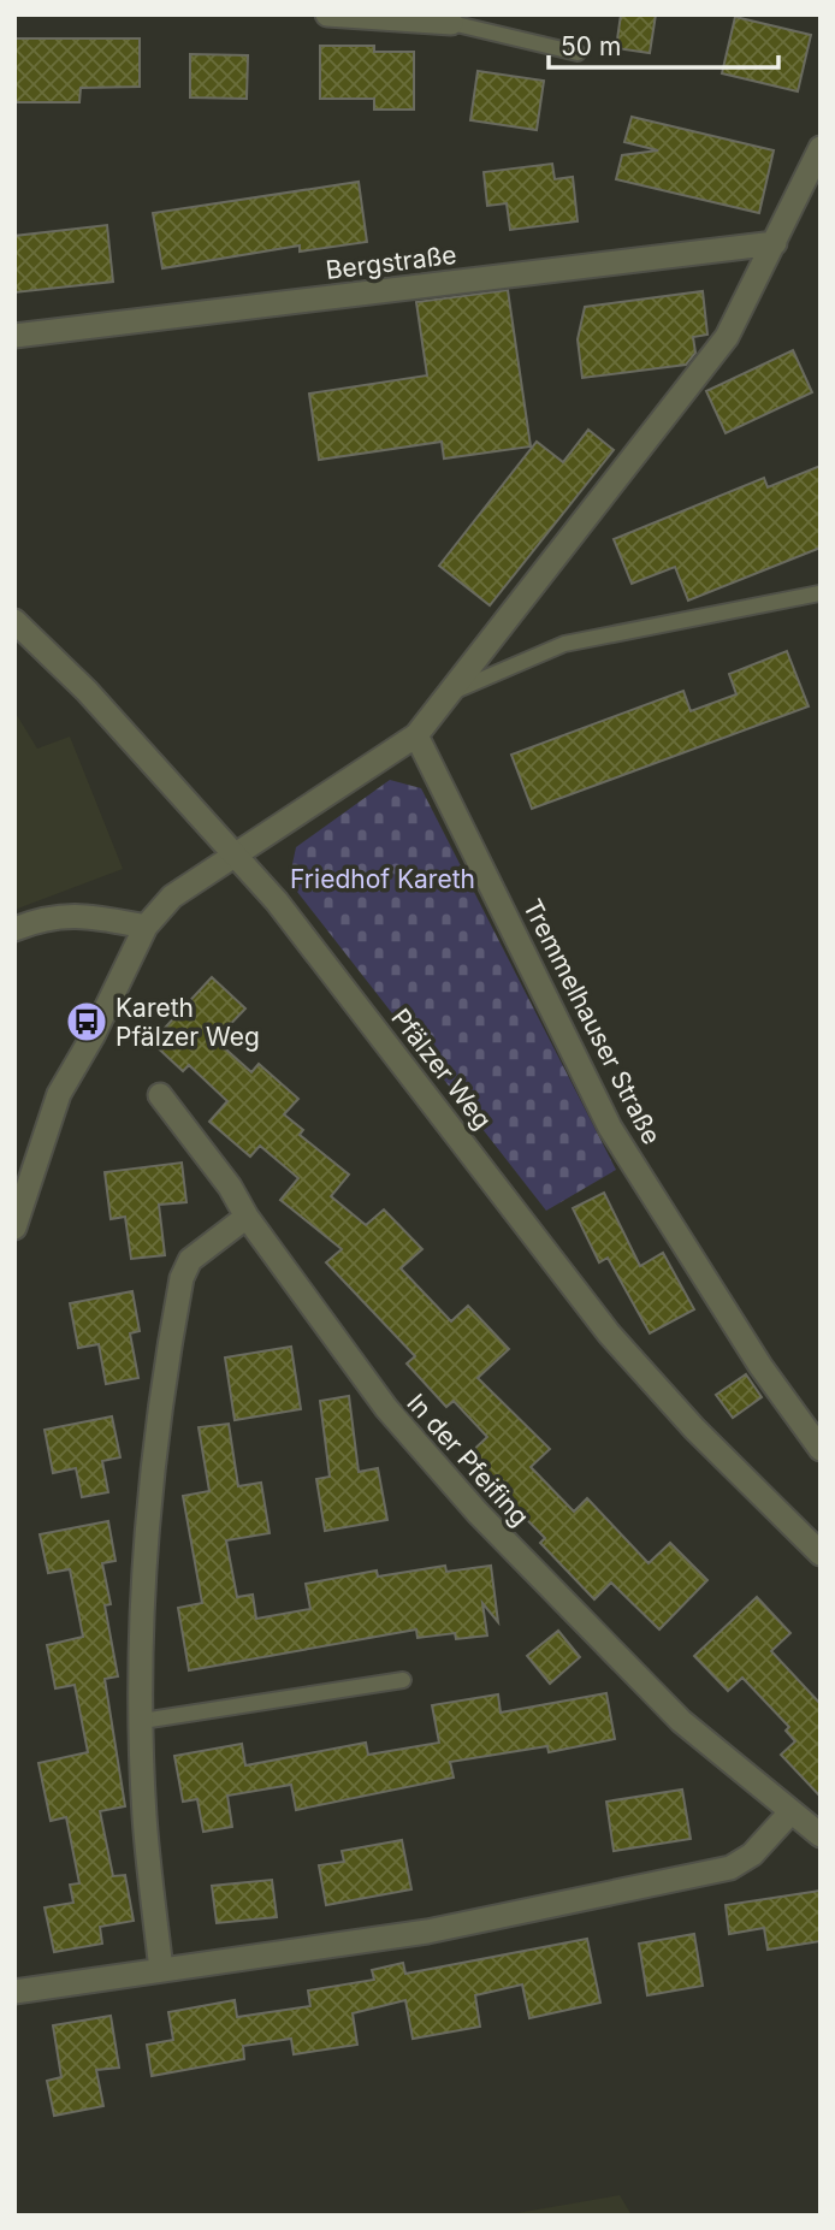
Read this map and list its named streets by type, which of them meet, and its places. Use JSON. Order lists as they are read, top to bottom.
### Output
{
  "streets": {
    "street": [
      "Bergstraße",
      "Tremmelhauser Straße",
      "Pfälzer Weg",
      "In der Pfeifing"
    ]
  },
  "parks": ["Friedhof Kareth"],
  "places": {
    "bus stop": ["Kareth Pfälzer Weg"]
  },
  "scale_bar": "50 m"
}
